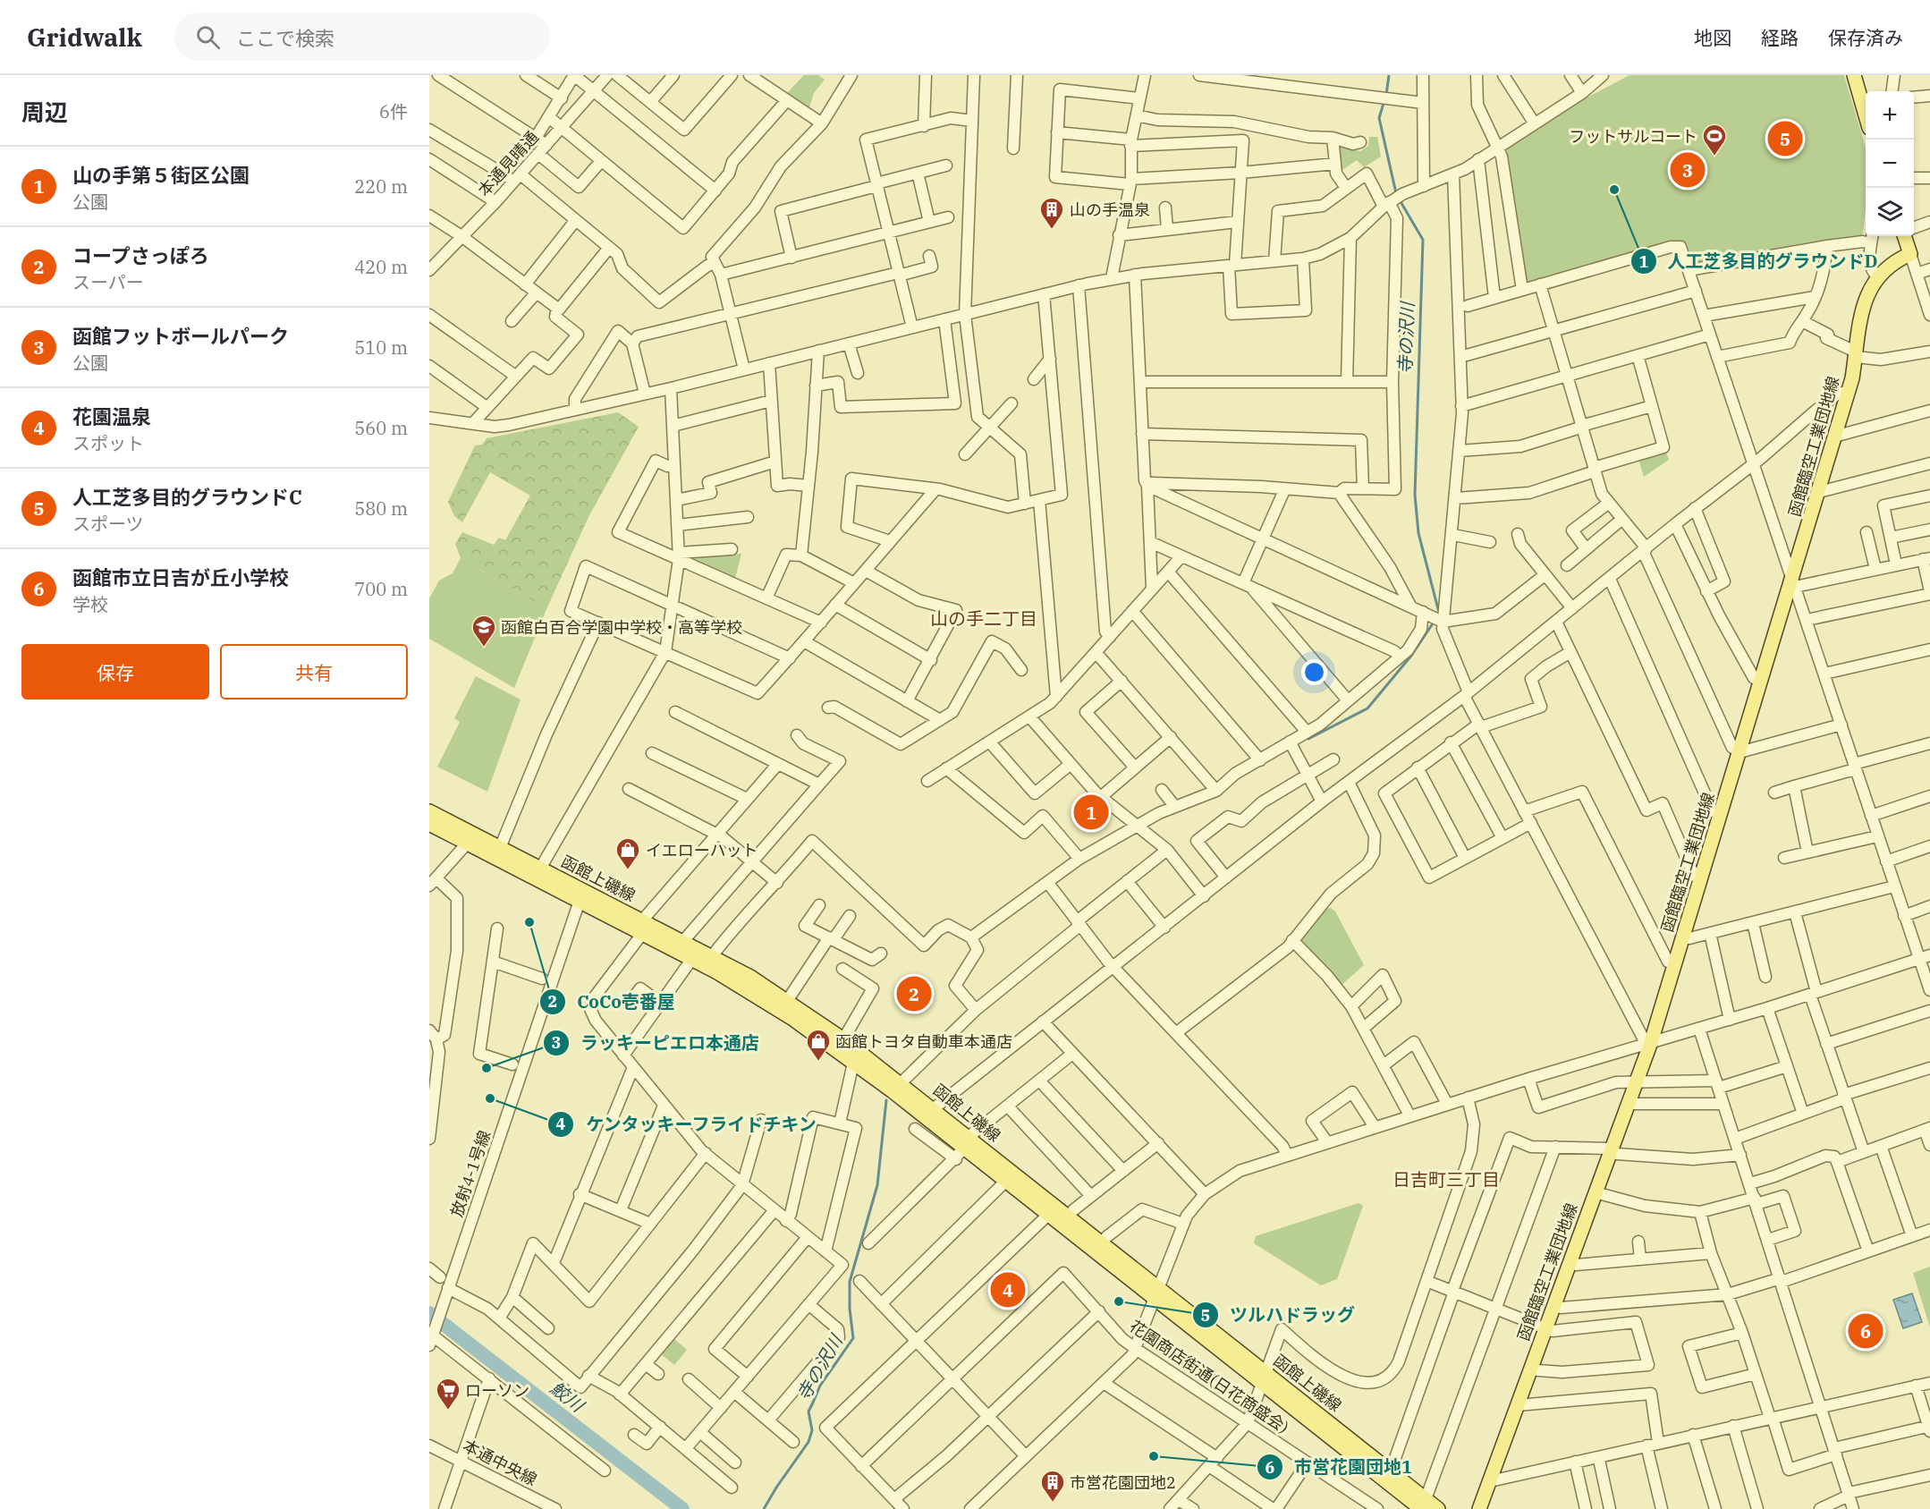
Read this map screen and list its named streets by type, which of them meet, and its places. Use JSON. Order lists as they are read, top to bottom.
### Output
{
  "streets": {
    "main road": ["函館臨空工業団地線", "函館上磯線"],
    "street": [
      "本通見晴通",
      "放射4-1号線",
      "花園商店街通(日花商盛会)",
      "本通中央線"
    ]
  },
  "crossings": [
    ["函館上磯線", "放射4-1号線"]
  ],
  "districts": ["山の手二丁目", "日吉町三丁目"],
  "water": ["寺の沢川", "鮫川"],
  "places": {
    "sports": ["フットサルコート"],
    "other": [
      "人工芝多目的グラウンドD",
      "CoCo壱番屋",
      "ラッキーピエロ本通店",
      "ケンタッキーフライドチキン",
      "ツルハドラッグ",
      "市営花園団地1"
    ],
    "building": ["山の手温泉", "市営花園団地2"],
    "school or university": ["函館白百合学園中学校・高等学校"],
    "shop": ["イエローハット", "函館トヨタ自動車本通店"],
    "supermarket": ["ローソン"]
  },
  "page": {
    "header": "Gridwalk",
    "search": "ここで検索",
    "nav": ["地図", "経路", "保存済み"],
    "heading": ["周辺", "6件"],
    "map_buttons": ["+", "−"],
    "pins": [
      "5",
      "3",
      "1",
      "2",
      "4",
      "6"
    ],
    "list": [
      {
        "mark": "1",
        "name": "山の手第５街区公園",
        "note": "公園",
        "value": "220 m"
      },
      {
        "mark": "2",
        "name": "コープさっぽろ",
        "note": "スーパー",
        "value": "420 m"
      },
      {
        "mark": "3",
        "name": "函館フットボールパーク",
        "note": "公園",
        "value": "510 m"
      },
      {
        "mark": "4",
        "name": "花園温泉",
        "note": "スポット",
        "value": "560 m"
      },
      {
        "mark": "5",
        "name": "人工芝多目的グラウンドC",
        "note": "スポーツ",
        "value": "580 m"
      },
      {
        "mark": "6",
        "name": "函館市立日吉が丘小学校",
        "note": "学校",
        "value": "700 m"
      }
    ],
    "buttons": ["保存", "共有"]
  }
}
